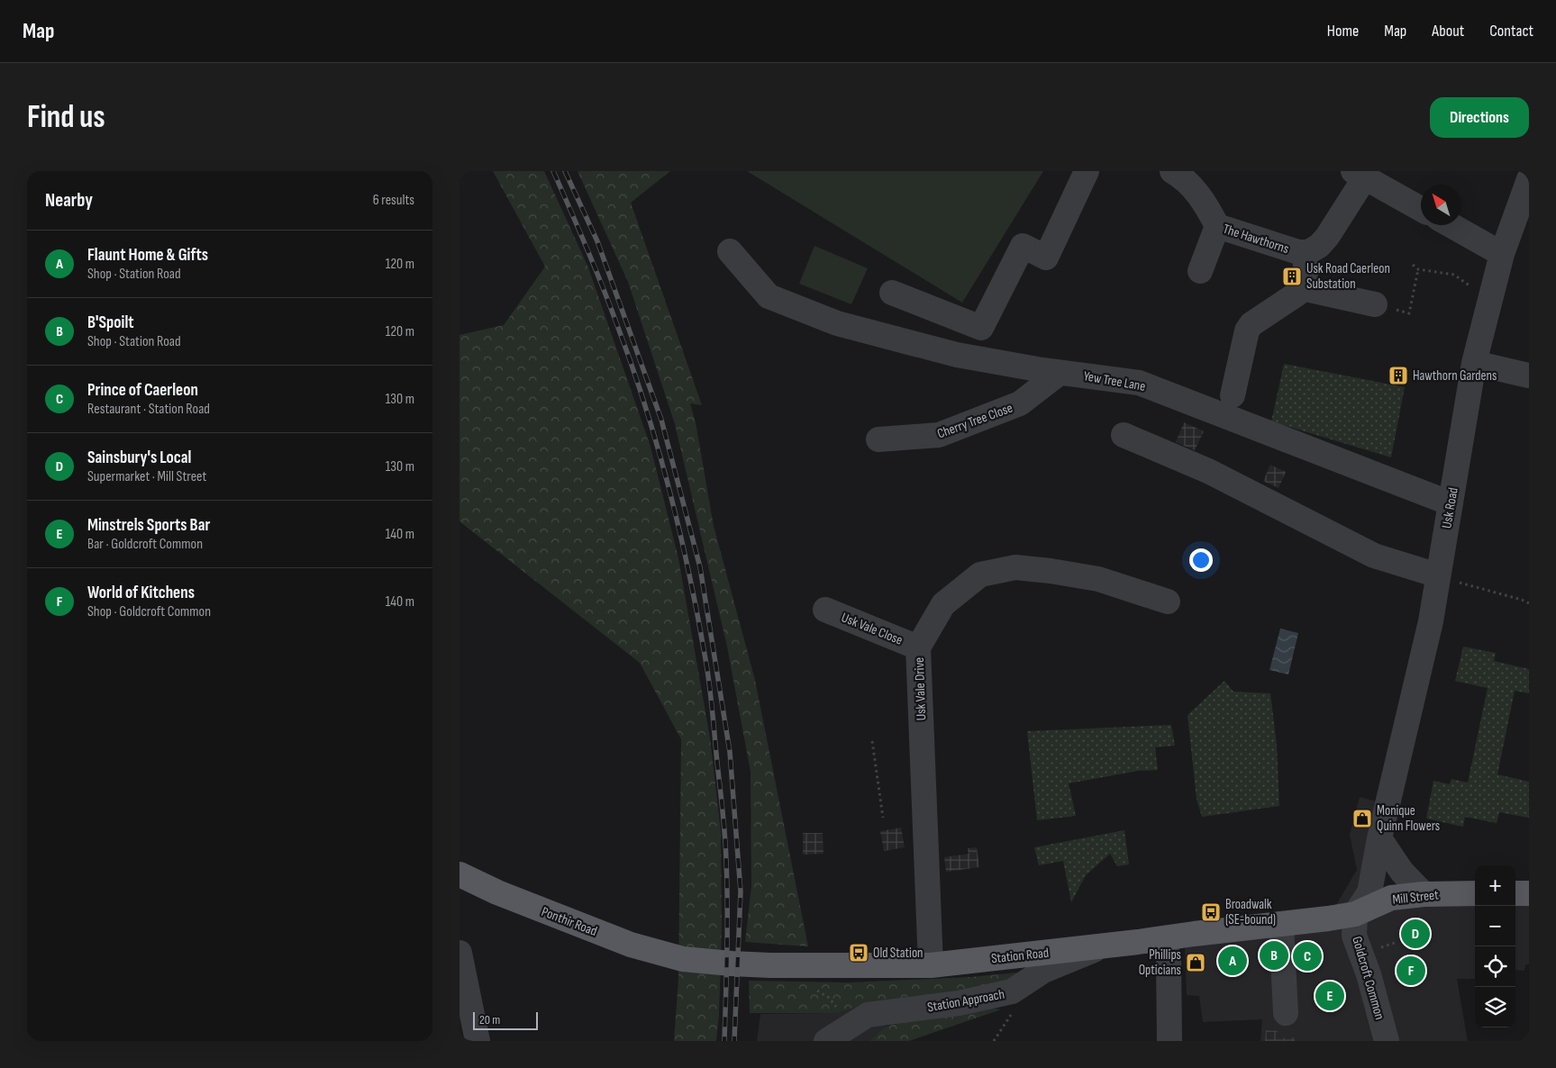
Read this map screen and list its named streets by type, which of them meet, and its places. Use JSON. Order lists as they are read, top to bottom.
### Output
{
  "streets": {
    "main road": ["Mill Street", "Ponthir Road", "Station Road"],
    "street": [
      "The Hawthorns",
      "Yew Tree Lane",
      "Cherry Tree Close",
      "Usk Road",
      "Usk Vale Close",
      "Usk Vale Drive",
      "Goldcroft Common",
      "Station Approach"
    ]
  },
  "crossings": [
    ["Yew Tree Lane", "Cherry Tree Close"],
    ["Yew Tree Lane", "Usk Road"],
    ["Usk Road", "Mill Street"],
    ["Usk Road", "Station Road"],
    ["Usk Road", "Goldcroft Common"],
    ["Usk Vale Close", "Usk Vale Drive"],
    ["Usk Vale Drive", "Station Road"],
    ["Mill Street", "Station Road"],
    ["Mill Street", "Goldcroft Common"],
    ["Ponthir Road", "Station Road"],
    ["Station Road", "Goldcroft Common"],
    ["Station Road", "Station Approach"]
  ],
  "places": {
    "building": ["Usk Road Caerleon Substation", "Hawthorn Gardens"],
    "shop": ["Monique Quinn Flowers", "Phillips Opticians"],
    "bus stop": ["Broadwalk (SE-bound)", "Old Station"]
  },
  "scale_bar": "20 m",
  "north": "top left",
  "page": {
    "header": "Map",
    "nav": [
      "Home",
      "Map",
      "About",
      "Contact"
    ],
    "buttons": "Directions",
    "title": "Find us",
    "heading": ["Nearby", "6 results"],
    "list": [
      {
        "mark": "A",
        "name": "Flaunt Home & Gifts",
        "note": "Shop · Station Road",
        "value": "120 m"
      },
      {
        "mark": "B",
        "name": "B'Spoilt",
        "note": "Shop · Station Road",
        "value": "120 m"
      },
      {
        "mark": "C",
        "name": "Prince of Caerleon",
        "note": "Restaurant · Station Road",
        "value": "130 m"
      },
      {
        "mark": "D",
        "name": "Sainsbury's Local",
        "note": "Supermarket · Mill Street",
        "value": "130 m"
      },
      {
        "mark": "E",
        "name": "Minstrels Sports Bar",
        "note": "Bar · Goldcroft Common",
        "value": "140 m"
      },
      {
        "mark": "F",
        "name": "World of Kitchens",
        "note": "Shop · Goldcroft Common",
        "value": "140 m"
      }
    ],
    "map_buttons": ["+", "−"],
    "pins": [
      "D",
      "B",
      "C",
      "A",
      "F",
      "E"
    ],
    "scale": "20 m"
  }
}
